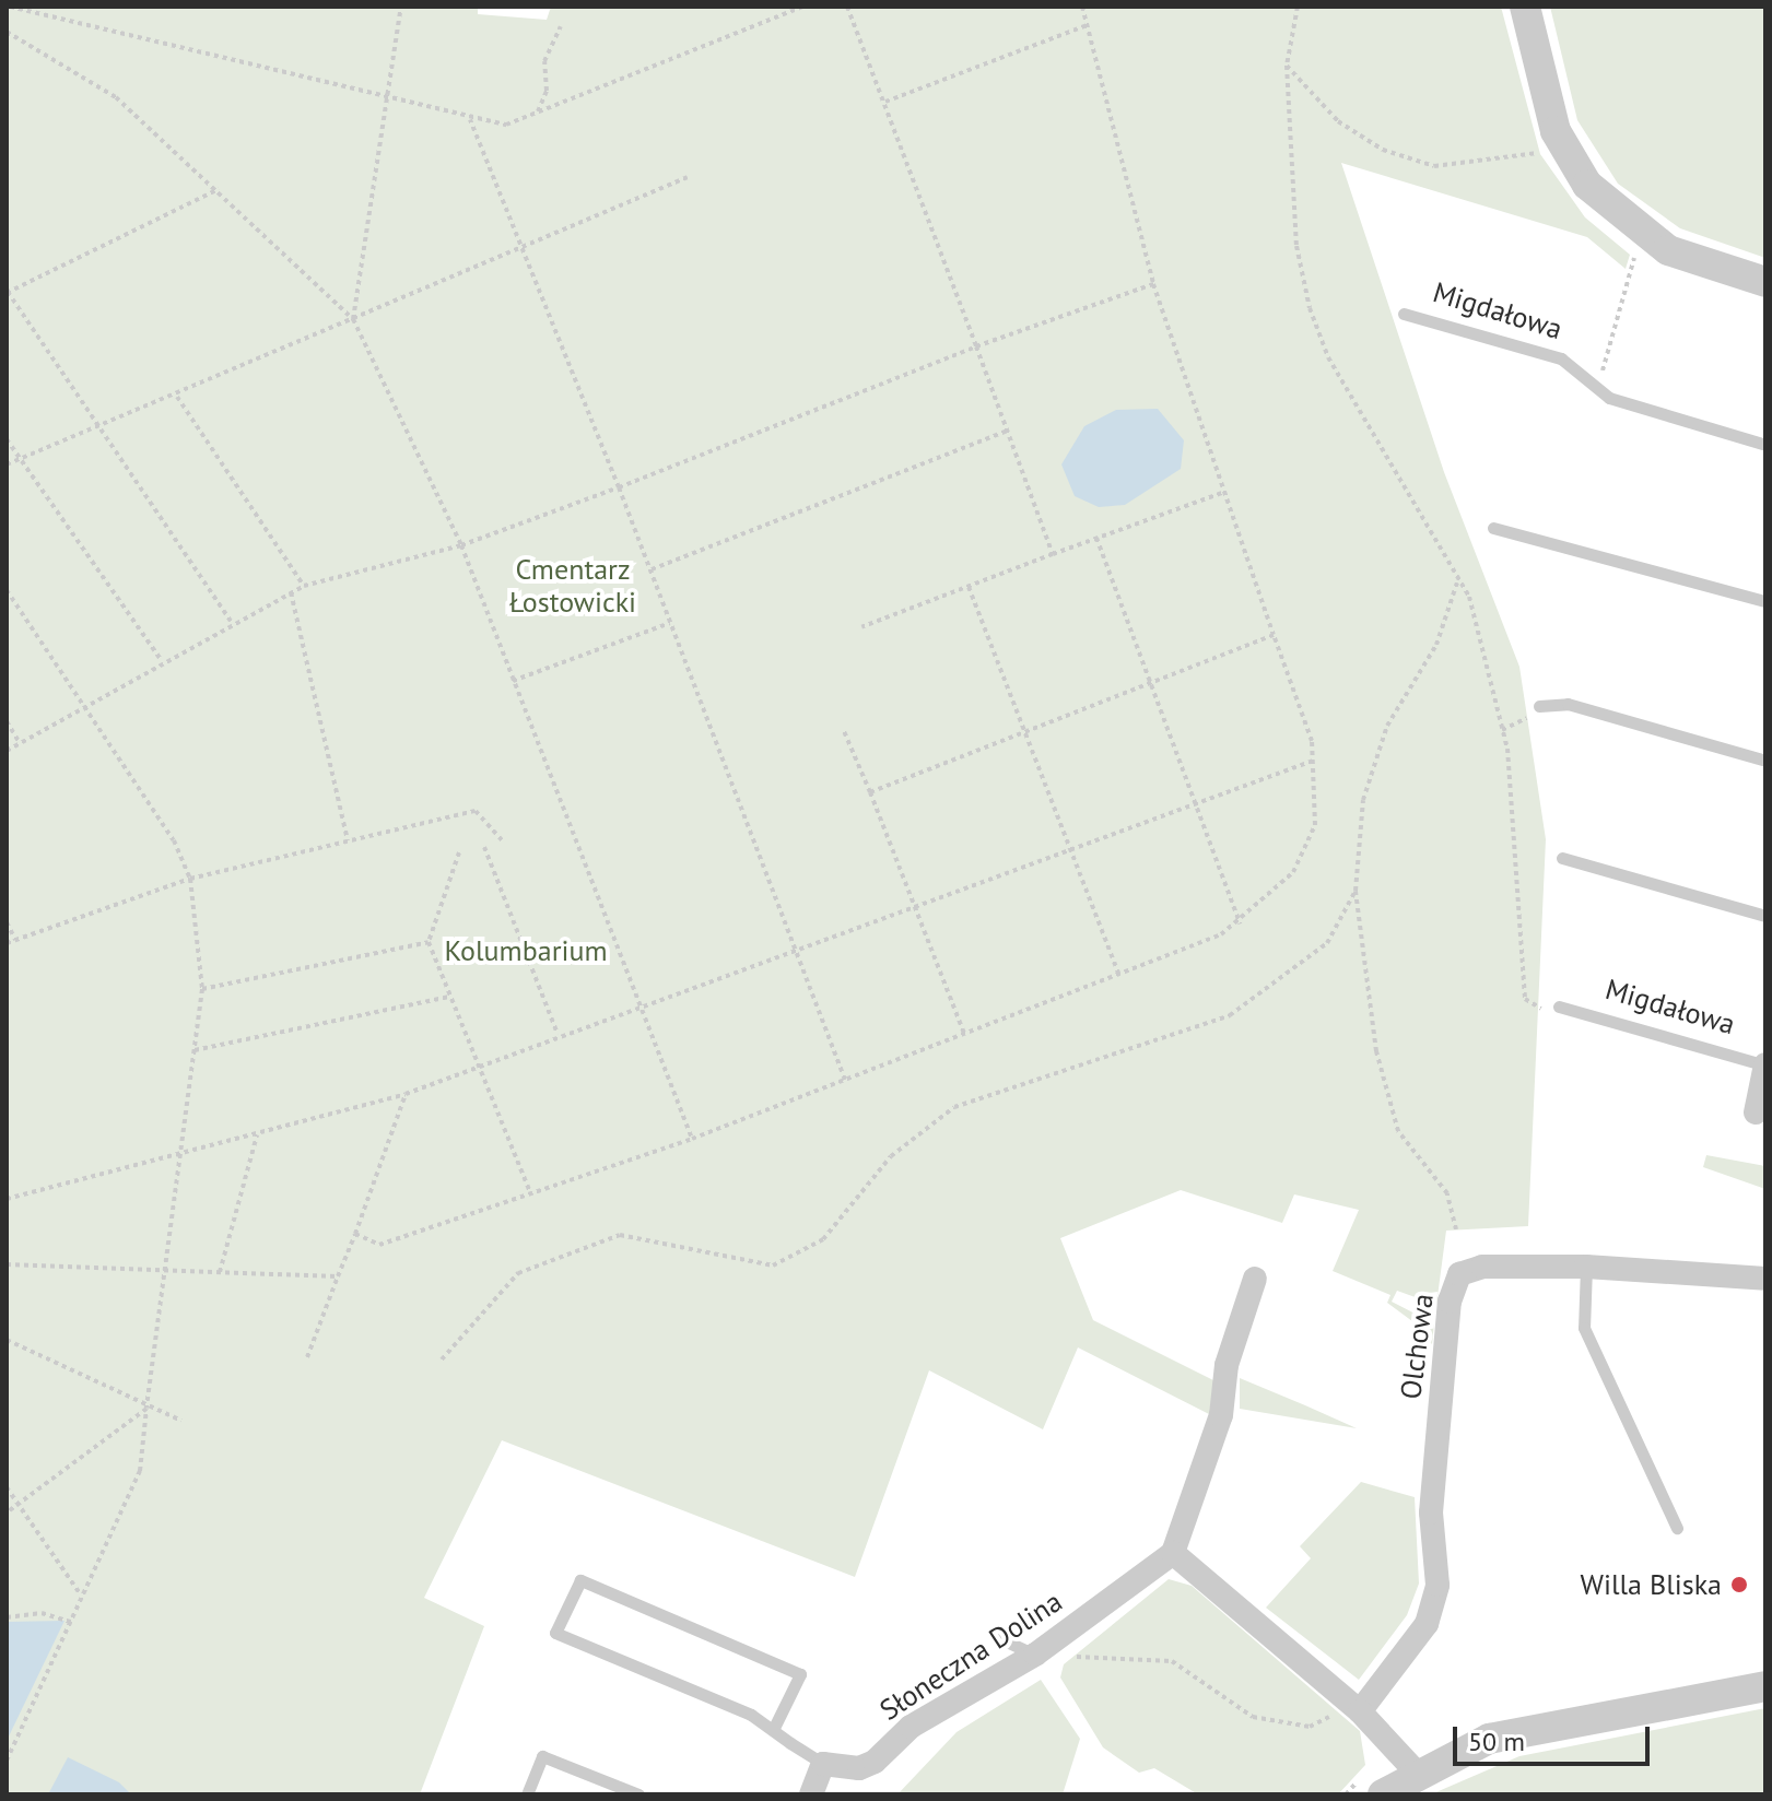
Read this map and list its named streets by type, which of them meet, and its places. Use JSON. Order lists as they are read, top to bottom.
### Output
{
  "streets": {
    "street": ["Migdałowa", "Olchowa", "Słoneczna Dolina"]
  },
  "parks": ["Cmentarz Łostowicki", "Kolumbarium"],
  "places": ["Willa Bliska"],
  "scale_bar": "50 m"
}
